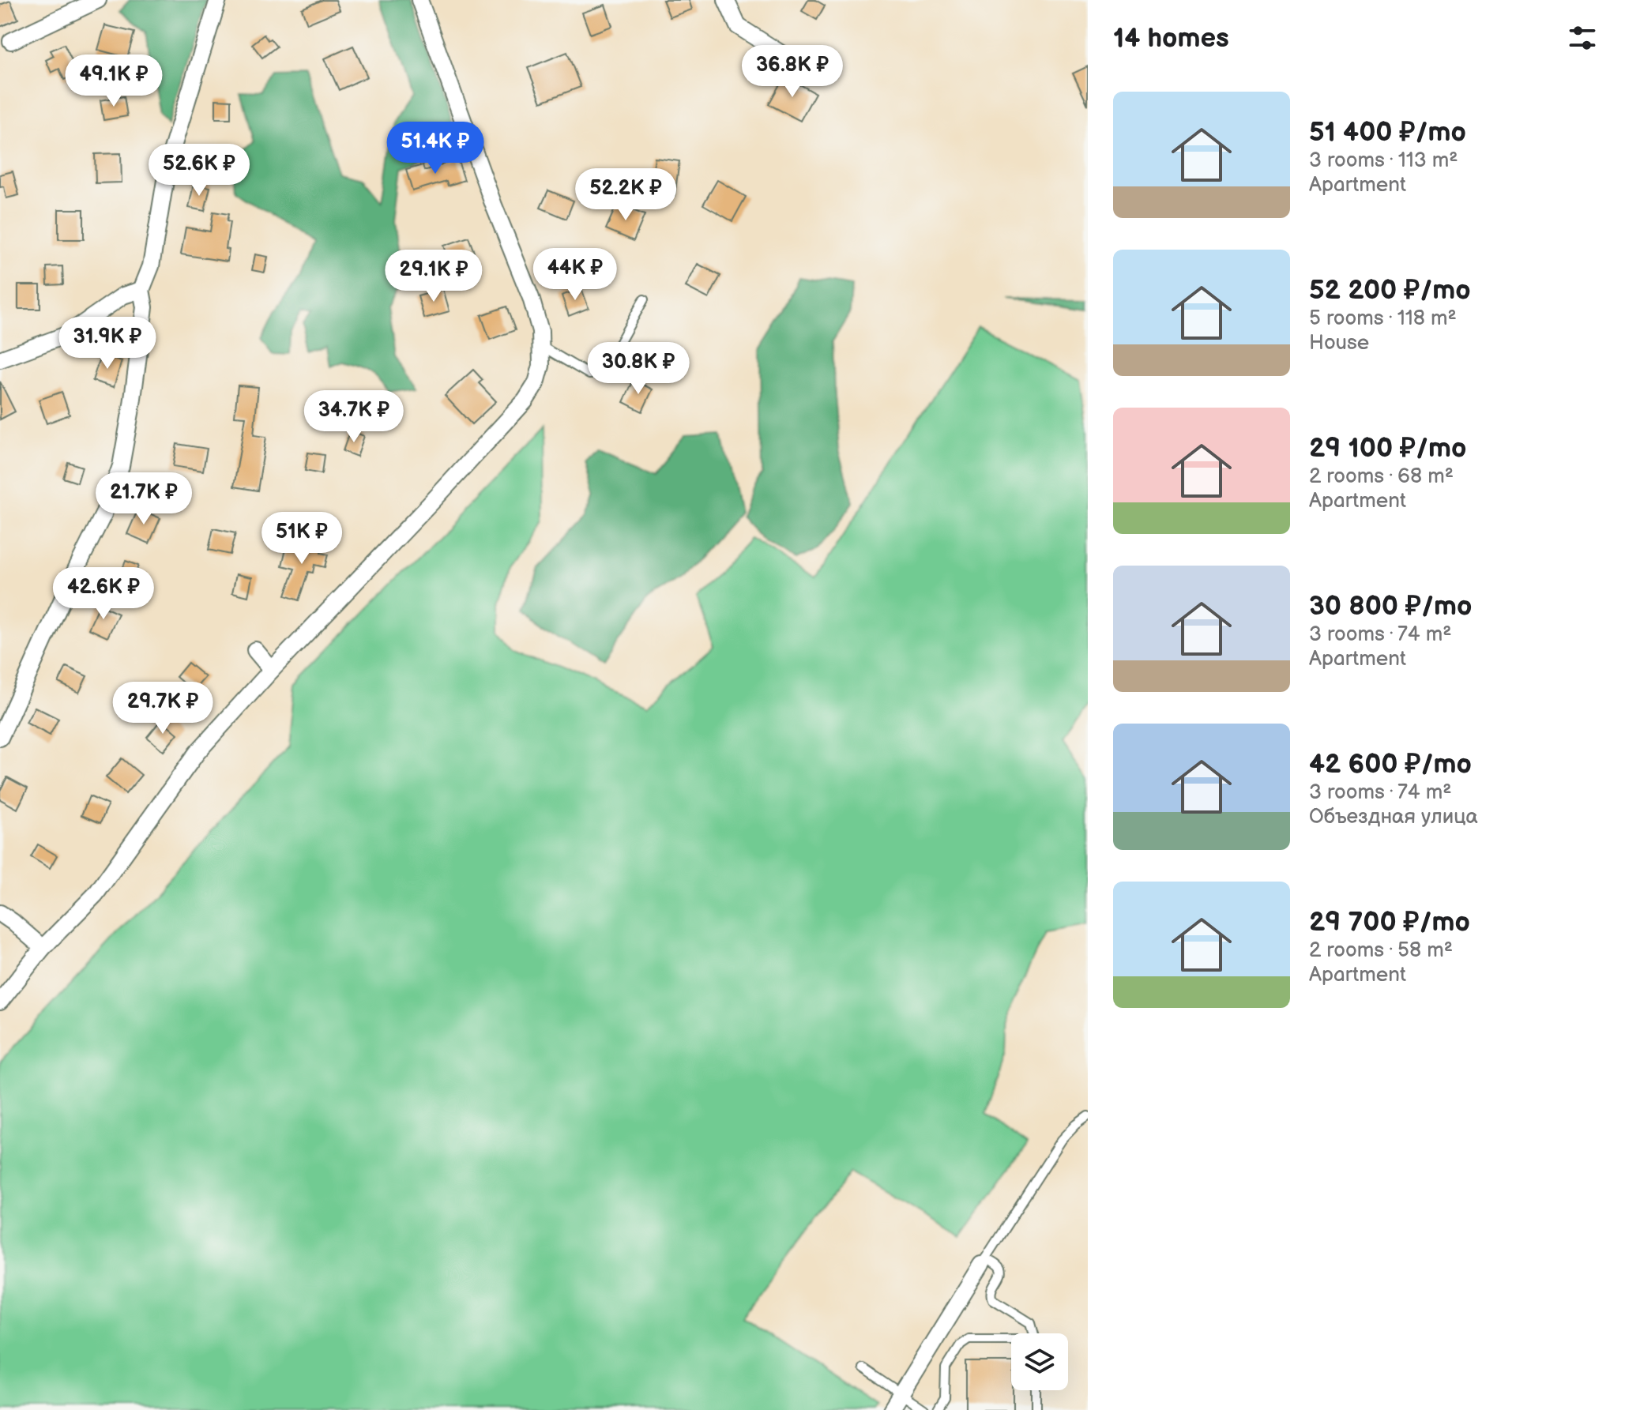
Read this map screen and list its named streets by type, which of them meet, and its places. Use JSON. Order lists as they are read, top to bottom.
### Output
{
  "page": {
    "heading": "14 homes",
    "price": [
      "36.8K ₽",
      "49.1K ₽",
      "51.4K ₽",
      "52.6K ₽",
      "52.2K ₽",
      "44K ₽",
      "29.1K ₽",
      "31.9K ₽",
      "30.8K ₽",
      "34.7K ₽",
      "21.7K ₽",
      "51K ₽",
      "42.6K ₽",
      "29.7K ₽"
    ],
    "list": [
      {
        "name": "51 400 ₽/mo",
        "note": "3 rooms · 113 m² · Apartment"
      },
      {
        "name": "52 200 ₽/mo",
        "note": "5 rooms · 118 m² · House"
      },
      {
        "name": "29 100 ₽/mo",
        "note": "2 rooms · 68 m² · Apartment"
      },
      {
        "name": "30 800 ₽/mo",
        "note": "3 rooms · 74 m² · Apartment"
      },
      {
        "name": "42 600 ₽/mo",
        "note": "3 rooms · 74 m² · Объездная улица"
      },
      {
        "name": "29 700 ₽/mo",
        "note": "2 rooms · 58 m² · Apartment"
      }
    ]
  }
}
